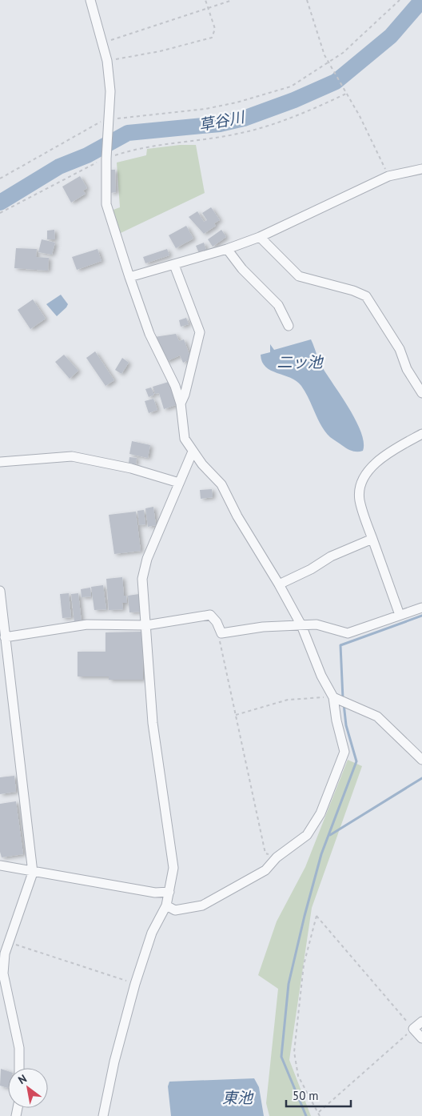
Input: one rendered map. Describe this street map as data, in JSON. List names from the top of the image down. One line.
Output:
{"water":["草谷川","二ッ池","東池"],"scale_bar":"50 m","north":"top left"}
